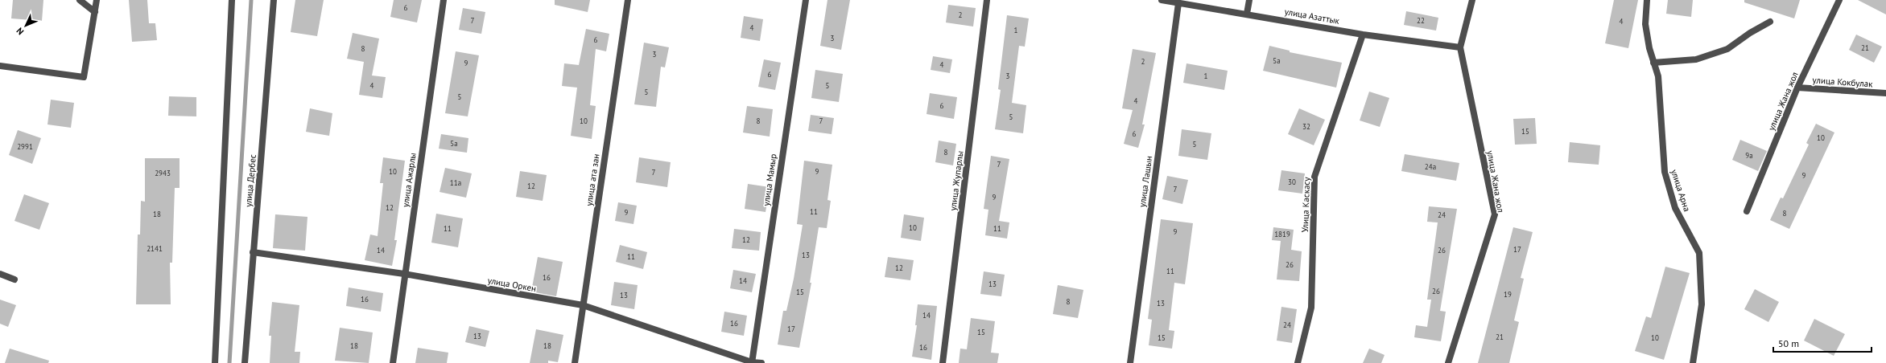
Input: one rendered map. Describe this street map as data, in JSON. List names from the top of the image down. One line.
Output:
{"streets":{"street":["улица Азаттык","улица Кокбулак","улица Жана жол","улица Ажарлы","улица ата зан","улица Мамыр","улица Дербес","улица Жупарлы","улица Лашын","улица Арна","Улица Каскасу","улица Оркен"]},"crossings":[["улица Азаттык","улица Жана жол"],["улица Азаттык","улица Лашын"],["улица Азаттык","Улица Каскасу"],["улица Кокбулак","улица Жана жол"],["улица Ажарлы","улица Оркен"],["улица ата зан","улица Оркен"],["улица Мамыр","улица Оркен"],["улица Дербес","улица Оркен"]],"house_numbers":["6","2","7","22","4","4","1","3","6","21","8","3","5а","2","9","4","6","3","1","4","5","5","5","4","6","5","10","8","7","32","15","6","10","5а","5","2991","8","9а","7","24а","10","9","7","2943","9","30","11а","12","7","9","12","11","9","8","18","24","10","11","11","9","1819","12","2141","17","14","26","13","11","26","12","11","16","14","13","26","15","19","13","16","8","13","14","16","24","17","15","13","21","15","10","18","18","16"],"scale_bar":"50 m","north":"bottom left"}
